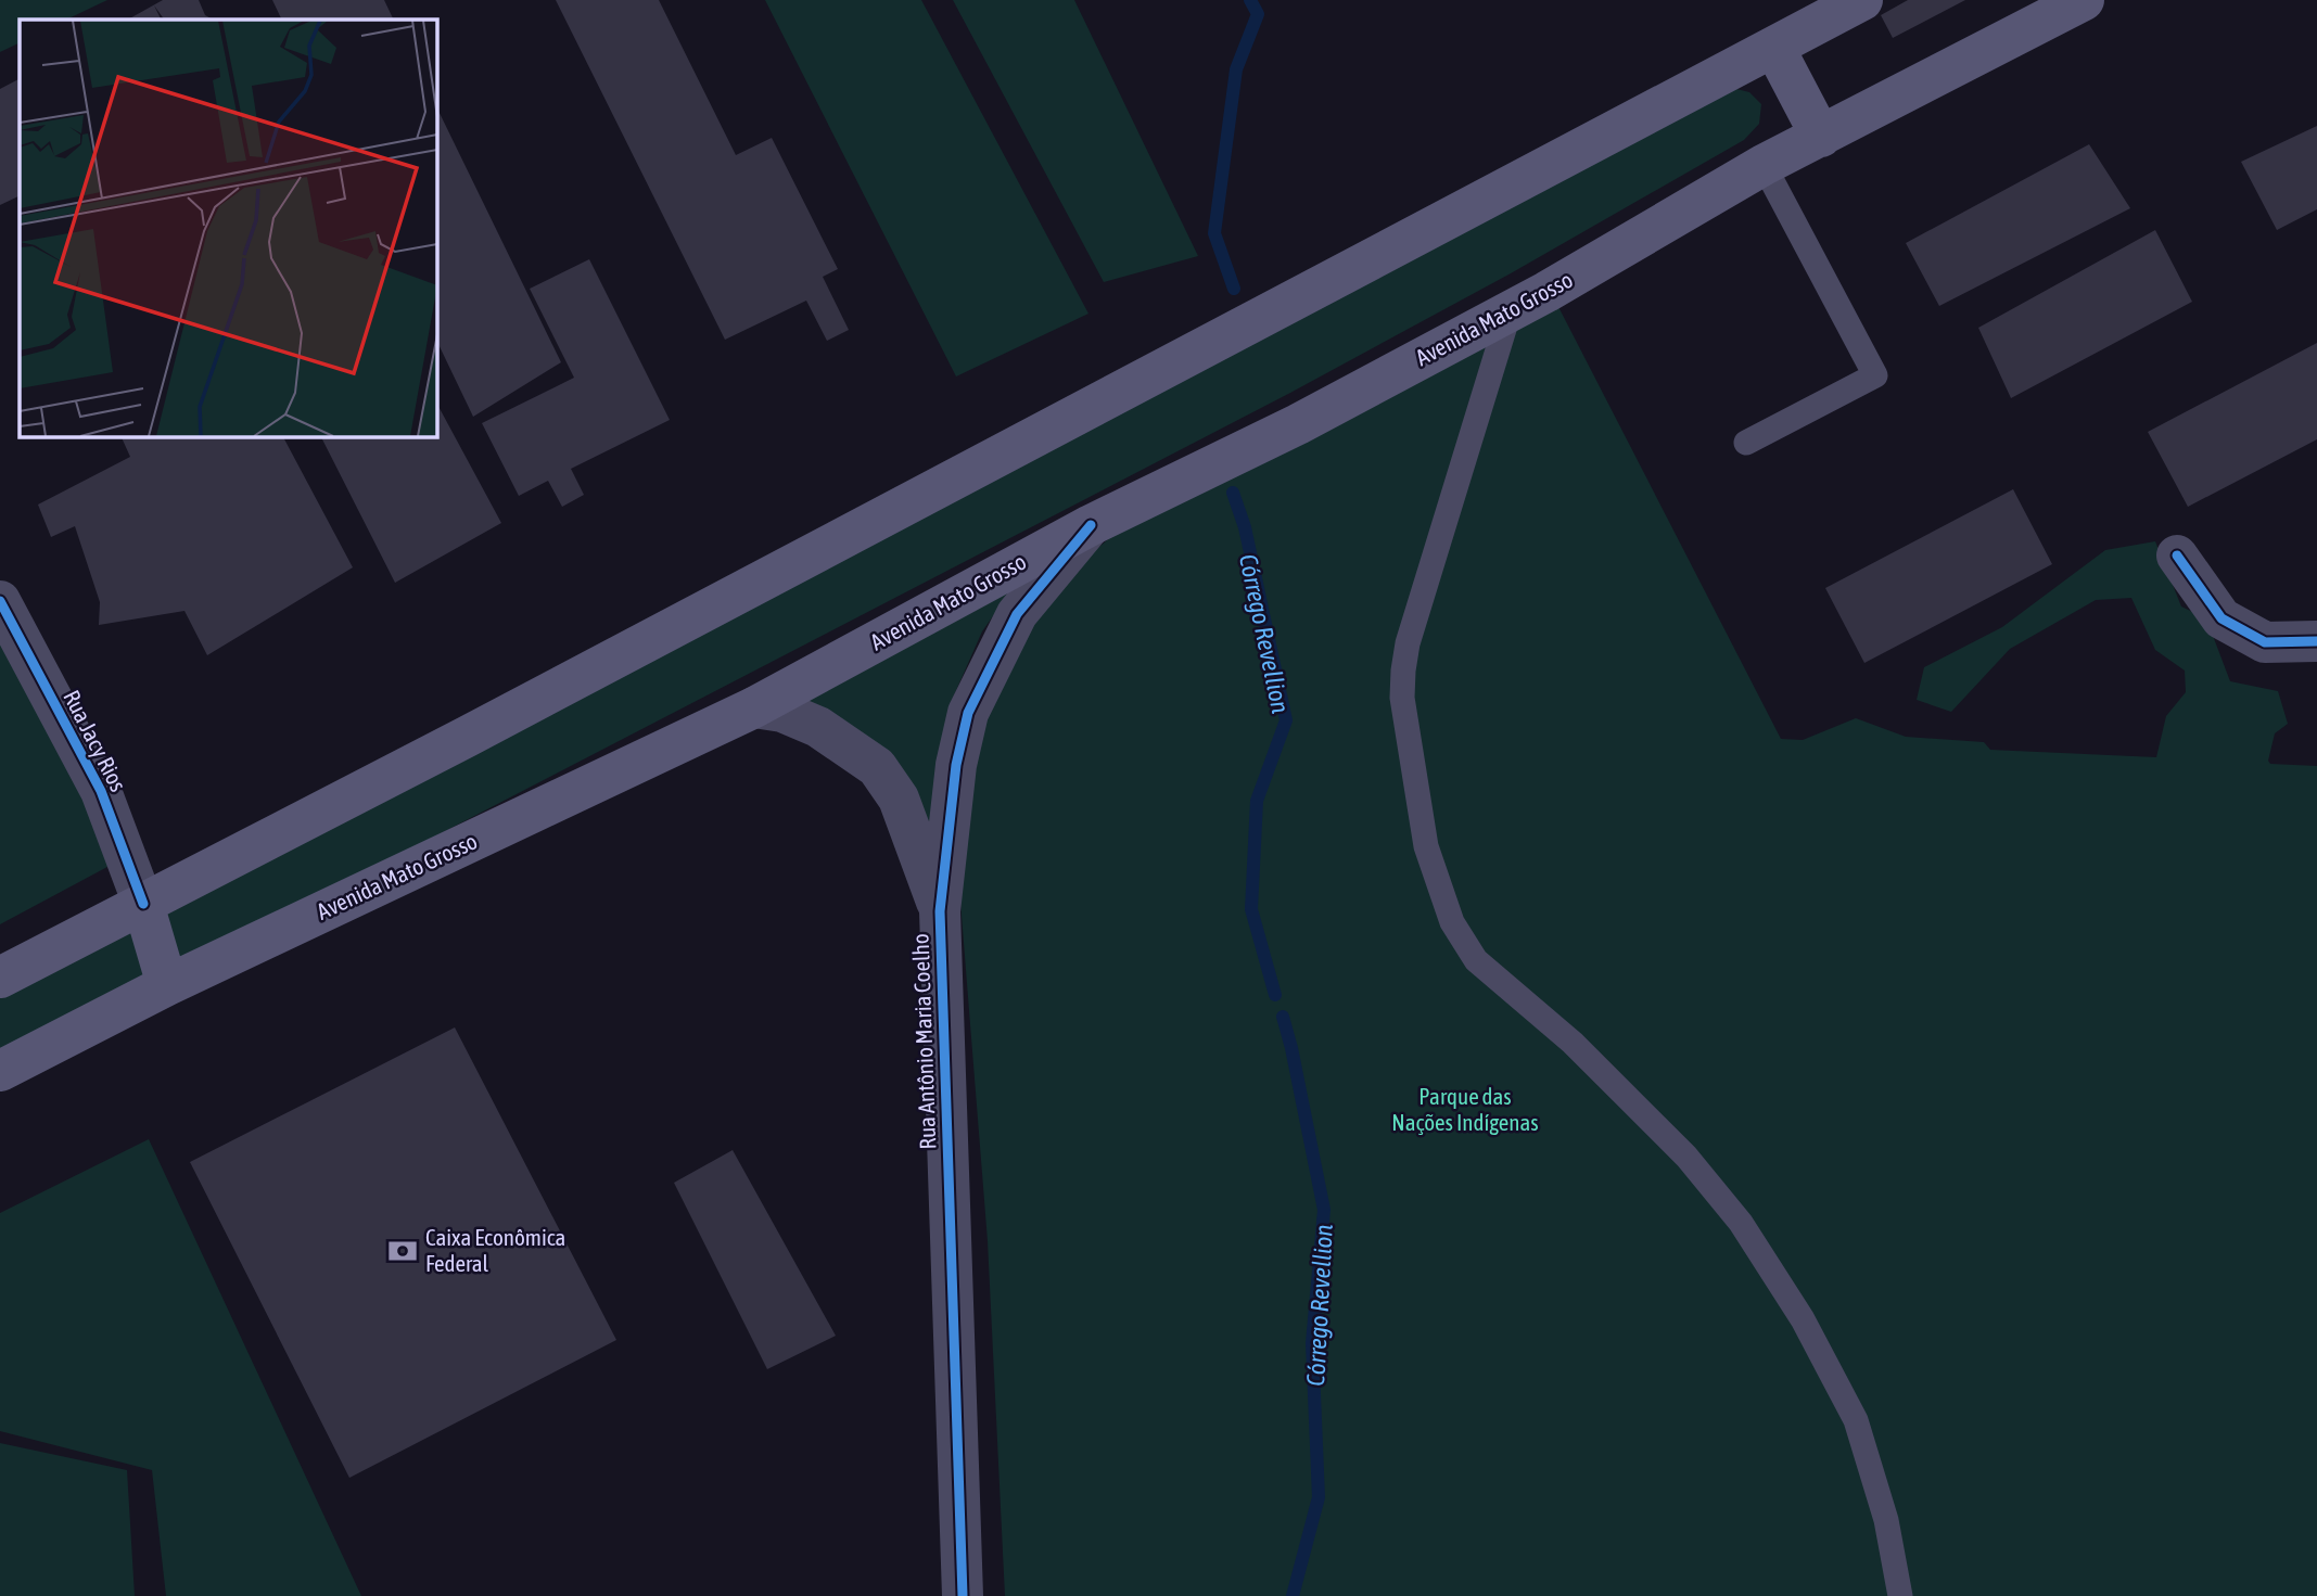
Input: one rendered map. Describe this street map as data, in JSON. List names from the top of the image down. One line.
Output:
{"streets":{"main road":["Avenida Mato Grosso"],"street":["Rua Jacy Rios","Rua Antônio Maria Coelho"]},"crossings":[["Avenida Mato Grosso","Rua Antônio Maria Coelho"]],"water":["Córrego Revellion"],"parks":["Parque das Nações Indígenas"],"places":{"bank":["Caixa Econômica Federal"]}}
